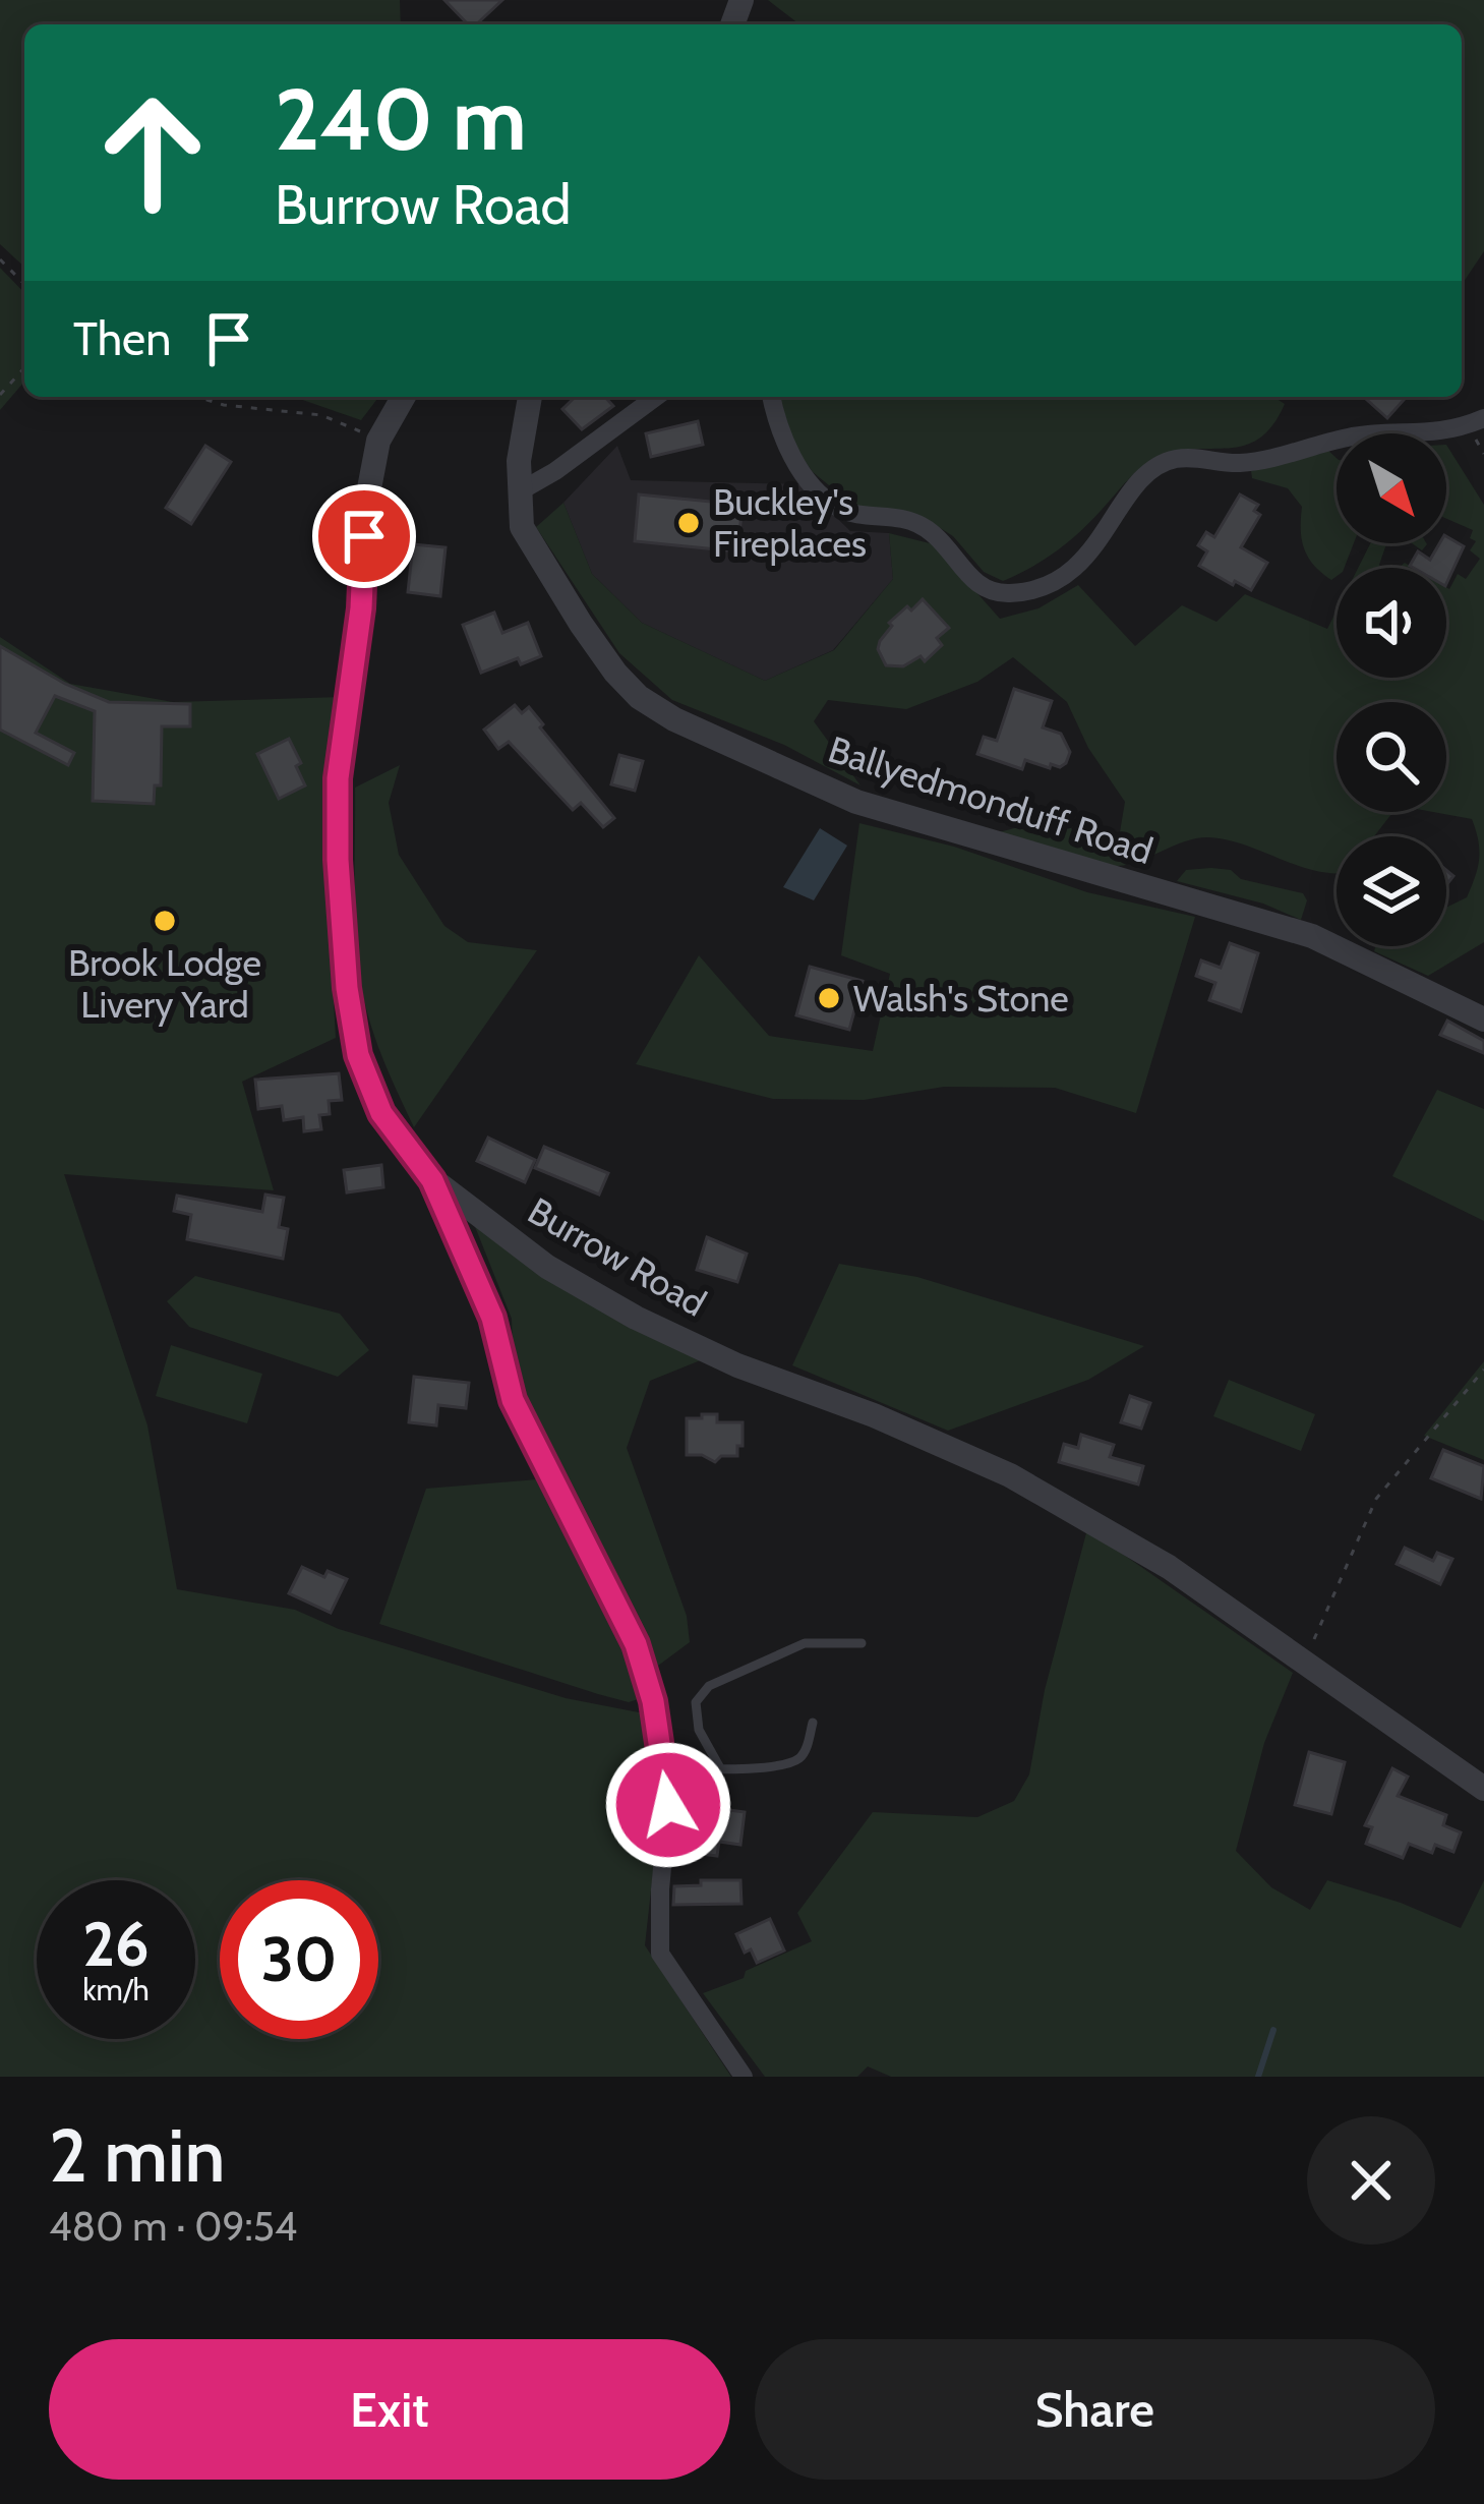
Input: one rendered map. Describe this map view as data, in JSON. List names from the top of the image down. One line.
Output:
{"streets":{"street":["Ballyedmonduff Road","Burrow Road"]},"places":["Buckley's Fireplaces","Brook Lodge Livery Yard","Walsh's Stone"],"north":"bottom right","page":{"turn":["240 m","Burrow Road"],"then":"Then","speed":"26 km/h","limit":"30","heading":["2 min","480 m · 09:54"],"buttons":["Exit","Share"]}}
